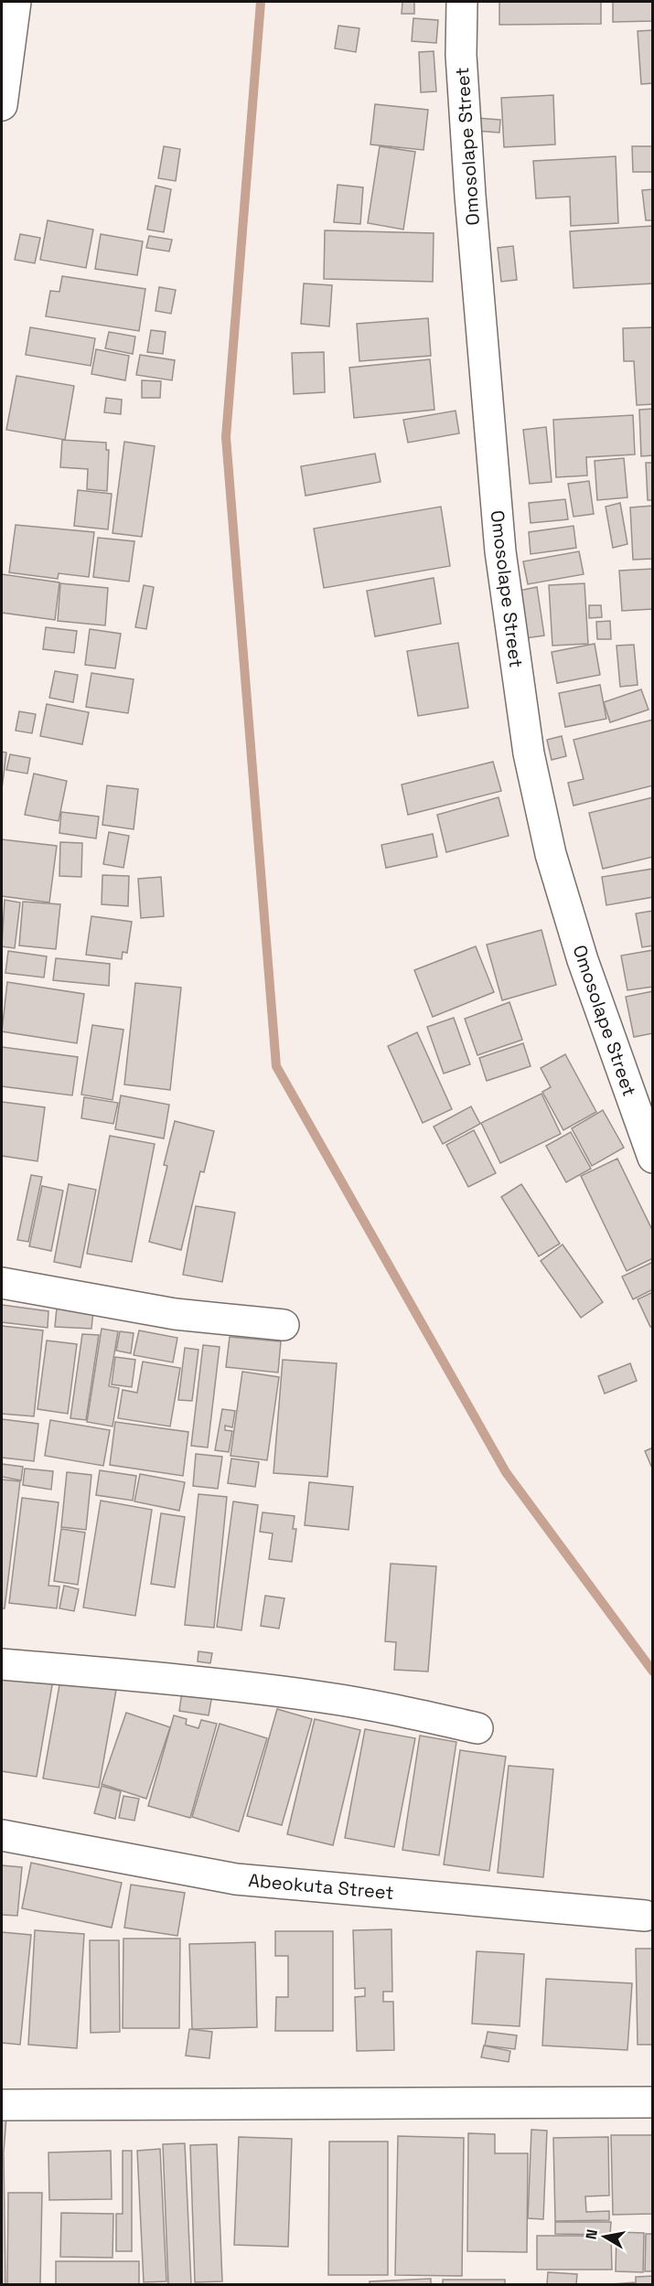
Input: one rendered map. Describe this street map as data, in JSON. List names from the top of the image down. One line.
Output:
{"streets":{"street":["Omosolape Street","Abeokuta Street"]},"north":"left"}
